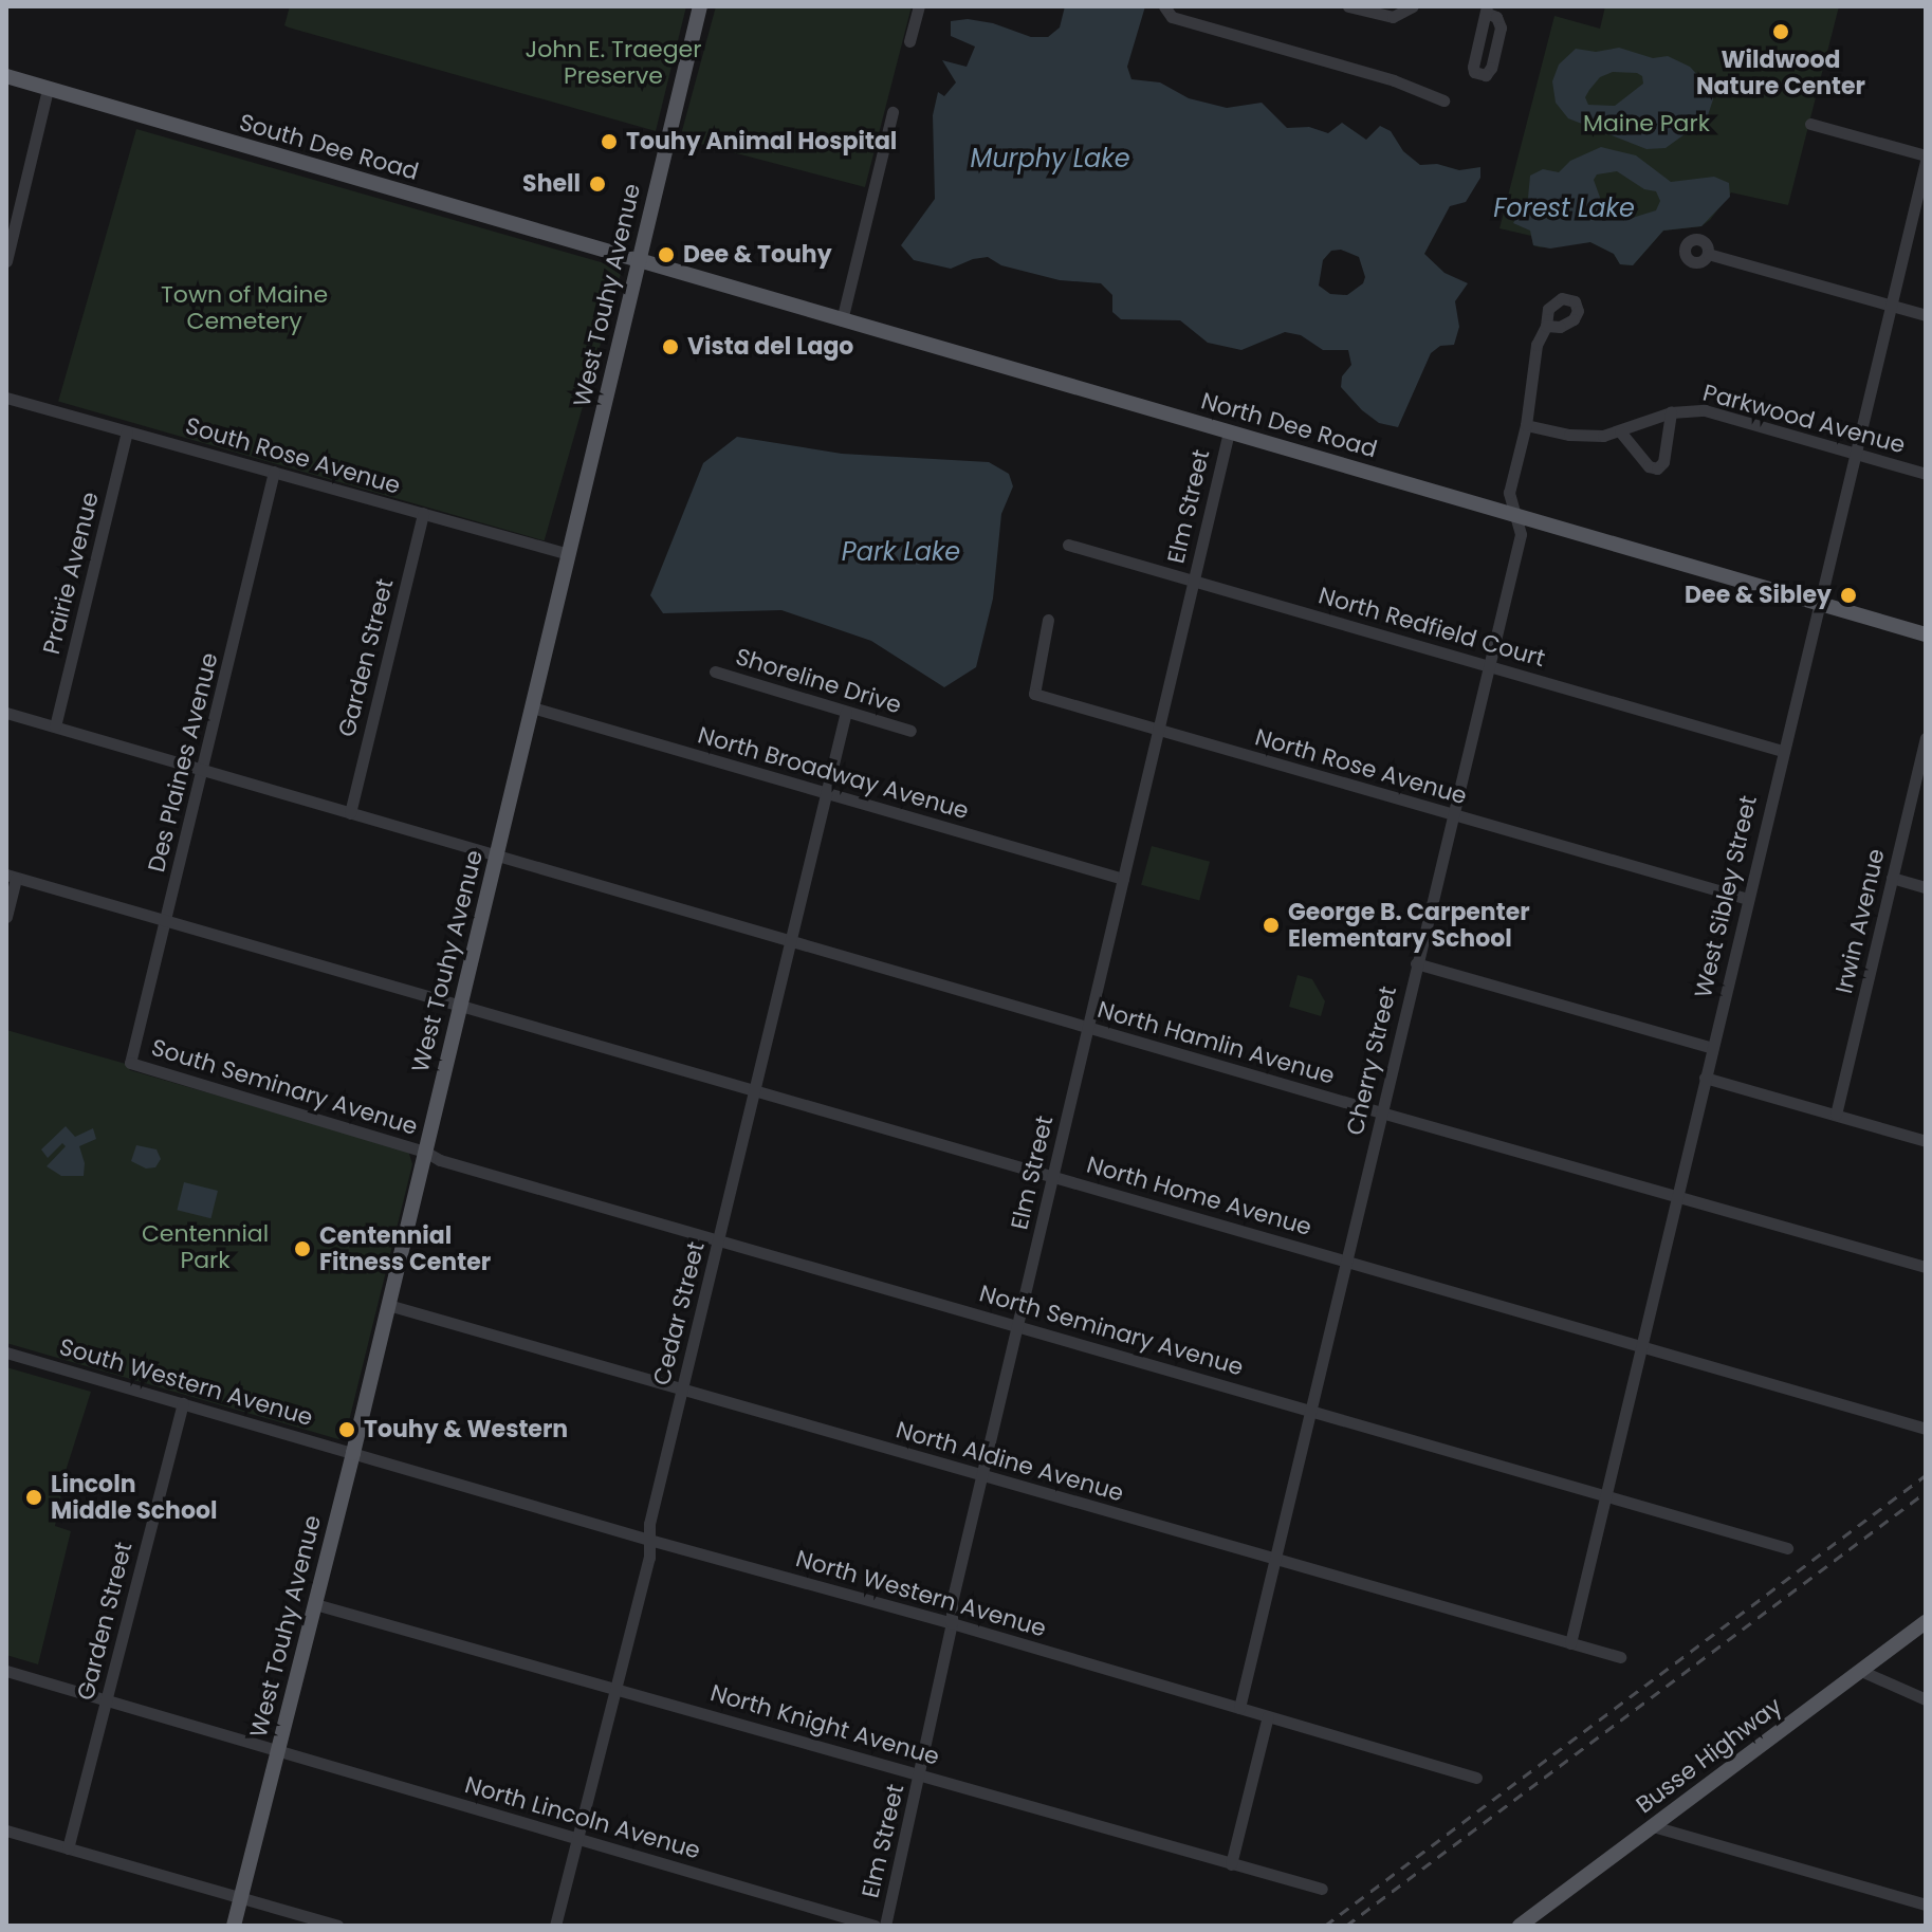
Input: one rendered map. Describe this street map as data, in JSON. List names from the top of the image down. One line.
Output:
{"streets":{"main road":["South Dee Road","West Touhy Avenue","North Dee Road","Busse Highway"],"street":["Parkwood Avenue","South Rose Avenue","Elm Street","Prairie Avenue","North Redfield Court","Garden Street","Shoreline Drive","Des Plaines Avenue","North Rose Avenue","North Broadway Avenue","West Sibley Street","Irwin Avenue","North Hamlin Avenue","Cherry Street","South Seminary Avenue","North Home Avenue","Cedar Street","North Seminary Avenue","South Western Avenue","North Aldine Avenue","North Western Avenue","North Knight Avenue","North Lincoln Avenue"]},"crossings":[["South Dee Road","West Touhy Avenue"],["South Dee Road","North Dee Road"],["West Touhy Avenue","North Dee Road"],["West Touhy Avenue","South Rose Avenue"],["West Touhy Avenue","North Broadway Avenue"],["West Touhy Avenue","North Hamlin Avenue"],["West Touhy Avenue","South Seminary Avenue"],["West Touhy Avenue","North Home Avenue"],["West Touhy Avenue","North Seminary Avenue"],["West Touhy Avenue","South Western Avenue"],["West Touhy Avenue","North Aldine Avenue"],["West Touhy Avenue","North Western Avenue"],["West Touhy Avenue","North Knight Avenue"],["West Touhy Avenue","North Lincoln Avenue"],["Parkwood Avenue","West Sibley Street"],["Parkwood Avenue","Cherry Street"],["North Dee Road","Elm Street"],["North Dee Road","West Sibley Street"],["North Dee Road","Cherry Street"],["South Rose Avenue","Prairie Avenue"],["South Rose Avenue","Garden Street"],["South Rose Avenue","Des Plaines Avenue"],["Elm Street","North Redfield Court"],["Elm Street","North Rose Avenue"],["Elm Street","North Broadway Avenue"],["Elm Street","North Hamlin Avenue"],["Elm Street","North Home Avenue"],["Elm Street","North Seminary Avenue"],["Elm Street","North Aldine Avenue"],["Elm Street","North Western Avenue"],["Elm Street","North Knight Avenue"],["Prairie Avenue","North Hamlin Avenue"],["North Redfield Court","West Sibley Street"],["North Redfield Court","Cherry Street"],["Garden Street","North Hamlin Avenue"],["Garden Street","South Western Avenue"],["Garden Street","North Lincoln Avenue"],["Shoreline Drive","Cedar Street"],["Des Plaines Avenue","North Hamlin Avenue"],["Des Plaines Avenue","South Seminary Avenue"],["Des Plaines Avenue","North Home Avenue"],["North Rose Avenue","West Sibley Street"],["North Rose Avenue","Cherry Street"],["North Broadway Avenue","Cedar Street"],["West Sibley Street","North Hamlin Avenue"],["West Sibley Street","North Home Avenue"],["West Sibley Street","North Seminary Avenue"],["West Sibley Street","North Aldine Avenue"],["North Hamlin Avenue","Cherry Street"],["North Hamlin Avenue","Cedar Street"],["Cherry Street","North Home Avenue"],["Cherry Street","North Seminary Avenue"],["Cherry Street","North Aldine Avenue"],["Cherry Street","North Western Avenue"],["South Seminary Avenue","North Seminary Avenue"],["North Home Avenue","Cedar Street"],["Cedar Street","North Seminary Avenue"],["Cedar Street","North Aldine Avenue"],["Cedar Street","North Western Avenue"],["Cedar Street","North Knight Avenue"],["Cedar Street","North Lincoln Avenue"],["South Western Avenue","North Western Avenue"]],"water":["Murphy Lake","Forest Lake","Park Lake"],"parks":["John E. Traeger Preserve","Maine Park","Town of Maine Cemetery","Centennial Park"],"places":["Wildwood Nature Center","Touhy Animal Hospital","Shell","Dee & Touhy","Vista del Lago","Dee & Sibley","George B. Carpenter Elementary School","Centennial Fitness Center","Touhy & Western","Lincoln Middle School"]}
